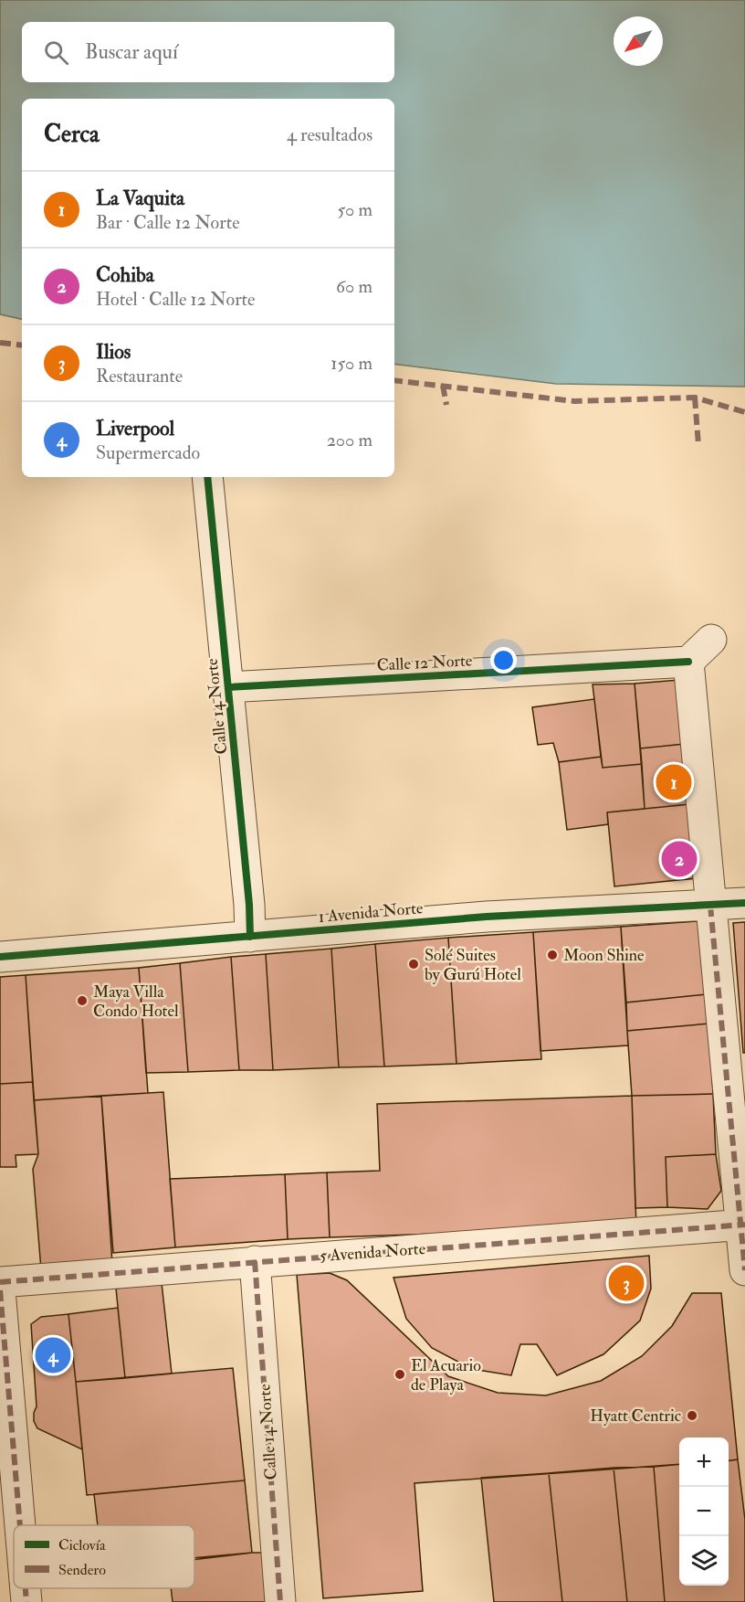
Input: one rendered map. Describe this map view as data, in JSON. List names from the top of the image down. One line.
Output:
{"streets":{"street":["Calle 12 Norte","Calle 14 Norte","1 Avenida Norte","5 Avenida Norte"]},"crossings":[["Calle 12 Norte","Calle 14 Norte"],["Calle 14 Norte","1 Avenida Norte"],["Calle 14 Norte","5 Avenida Norte"]],"places":["Moon Shine","Solé Suites by Gurú Hotel","Maya Villa Condo Hotel","El Acuario de Playa","Hyatt Centric"],"legend":["Ciclovía","Sendero"],"north":"bottom left","page":{"search":"Buscar aquí","heading":["Cerca","4 resultados"],"list":[{"mark":"1","name":"La Vaquita","note":"Bar · Calle 12 Norte","value":"50 m"},{"mark":"2","name":"Cohiba","note":"Hotel · Calle 12 Norte","value":"60 m"},{"mark":"3","name":"Ilios","note":"Restaurante","value":"150 m"},{"mark":"4","name":"Liverpool","note":"Supermercado","value":"200 m"}],"pins":["1","2","3","4"],"map_buttons":["+","−"]}}
